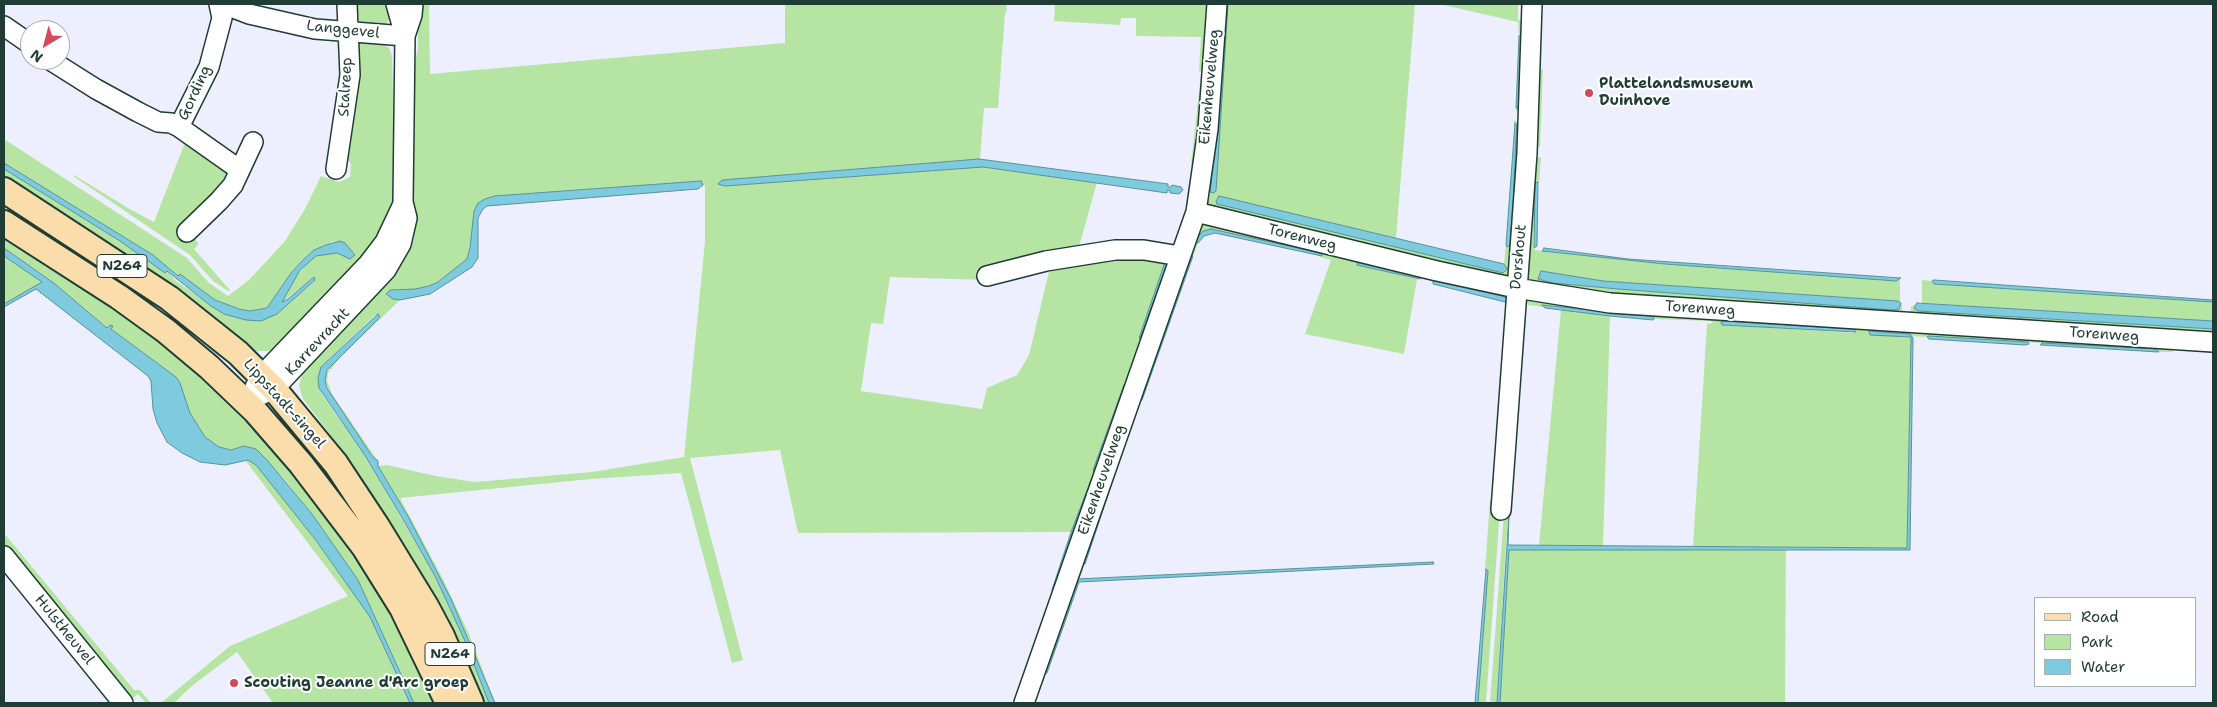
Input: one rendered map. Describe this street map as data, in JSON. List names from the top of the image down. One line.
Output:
{"streets":{"main road":["N264","Lippstadt-singel"],"street":["Langgevel","Stalreep","Eikenheuvelweg","Gording","Torenweg","Dorshout","Karrevracht","Hulstheuvel"]},"crossings":[["Langgevel","Stalreep"],["Langgevel","Karrevracht"],["Eikenheuvelweg","Torenweg"],["Torenweg","Dorshout"],["Karrevracht","Lippstadt-singel"]],"places":["Plattelandsmuseum Duinhove","Scouting Jeanne d'Arc groep"],"legend":["Road","Park","Water"],"north":"bottom left"}
